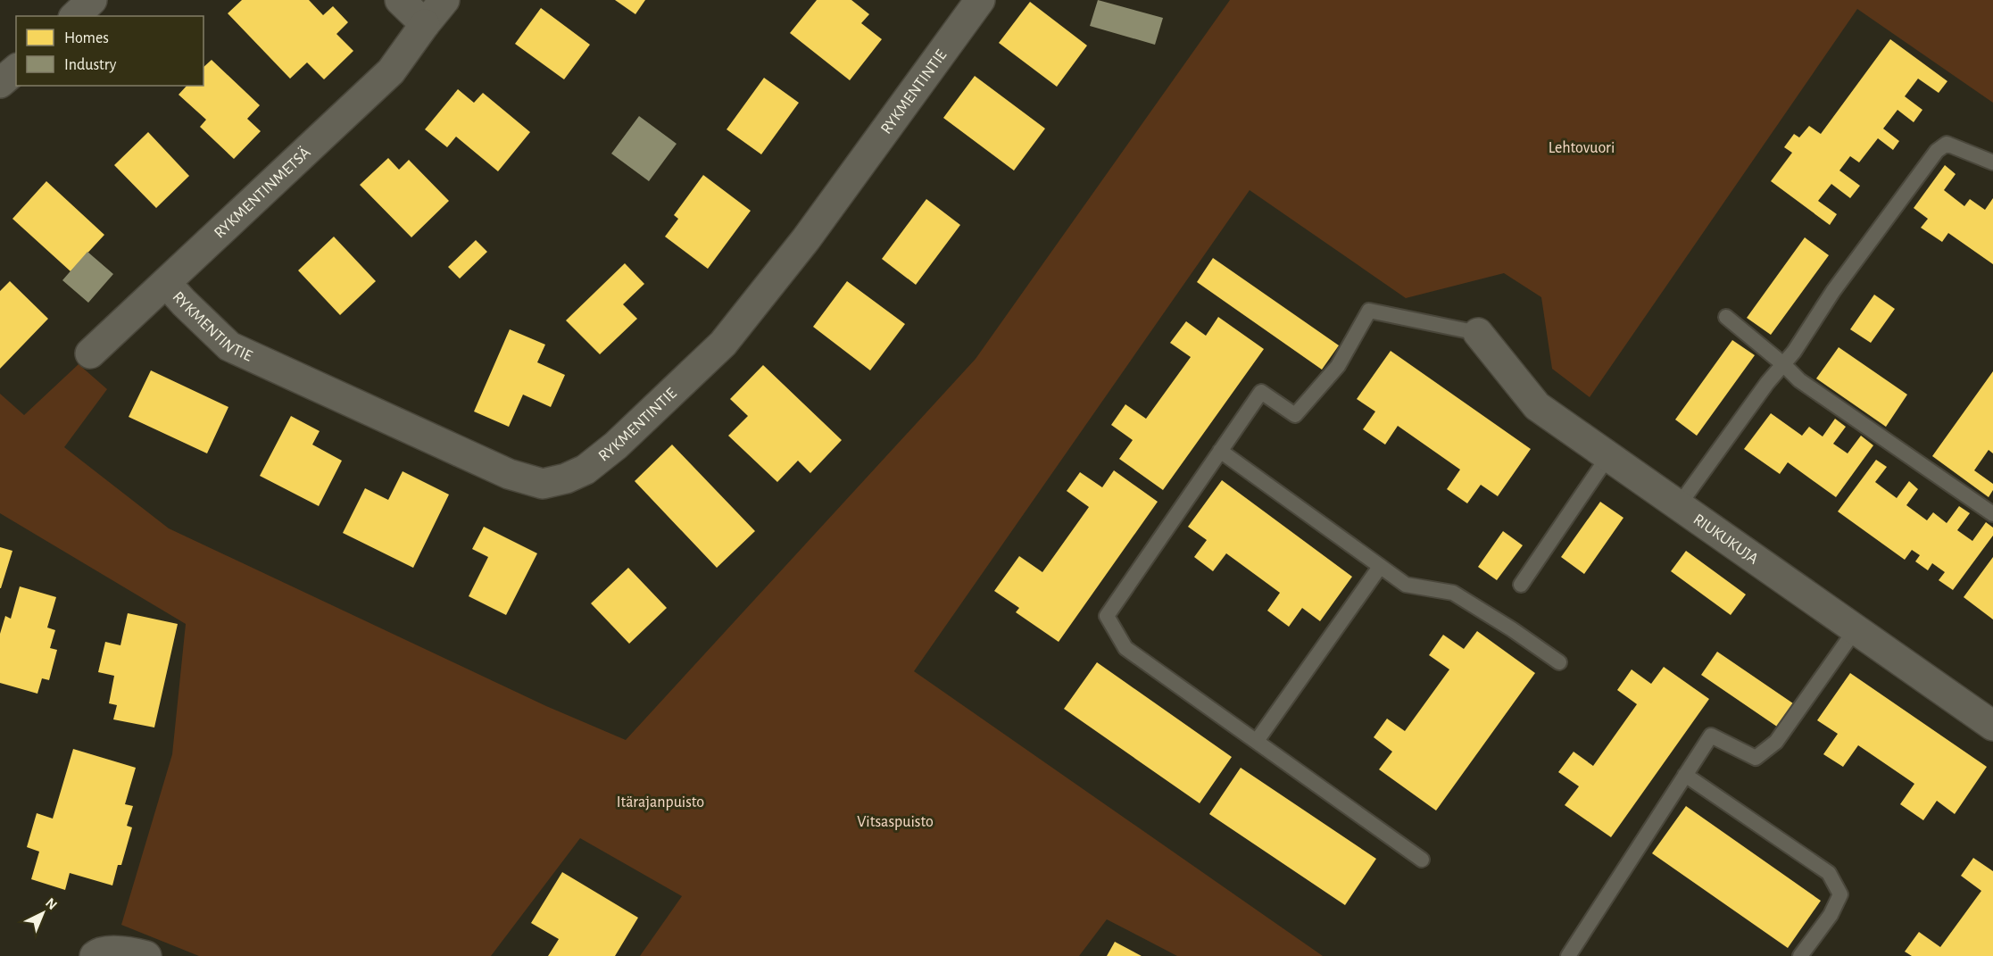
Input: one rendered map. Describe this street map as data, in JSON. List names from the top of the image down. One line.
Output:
{"streets":{"street":["RYKMENTINTIE","RYKMENTINMETSÄ","RIUKUKUJA"]},"crossings":[["RYKMENTINTIE","RYKMENTINMETSÄ"]],"parks":["Lehtovuori","Itärajanpuisto","Vitsaspuisto"],"legend":["Homes","Industry"],"north":"top right"}
